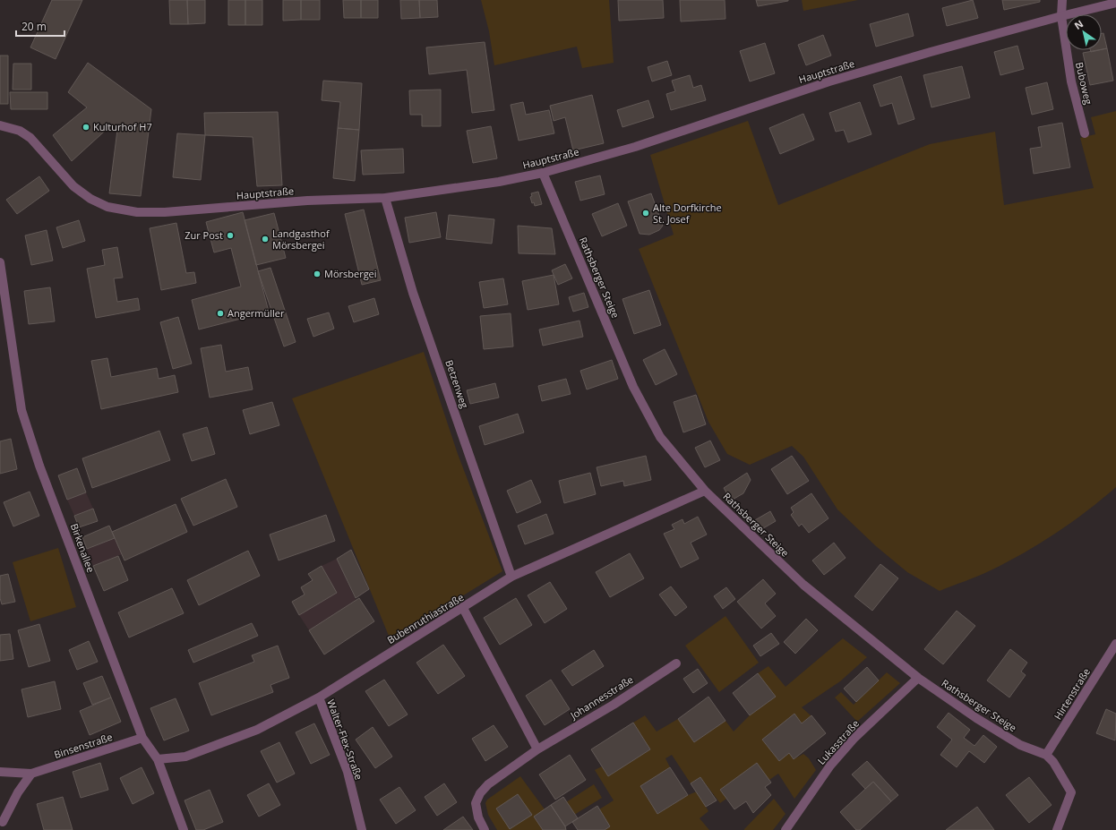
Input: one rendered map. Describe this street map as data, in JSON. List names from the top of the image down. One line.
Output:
{"streets":{"street":["Hauptstraße","Buboweg","Rathsberger Steige","Betzenweg","Birkenallee","Bubenruthiastraße","Hirtenstraße","Johannesstraße","Walter-Flex-Straße","Lukasstraße","Binsenstraße"]},"crossings":[["Hauptstraße","Buboweg"],["Hauptstraße","Rathsberger Steige"],["Hauptstraße","Betzenweg"],["Rathsberger Steige","Bubenruthiastraße"],["Rathsberger Steige","Hirtenstraße"],["Rathsberger Steige","Lukasstraße"],["Betzenweg","Bubenruthiastraße"],["Birkenallee","Bubenruthiastraße"],["Birkenallee","Binsenstraße"],["Bubenruthiastraße","Walter-Flex-Straße"]],"places":["Kulturhof H7","Alte Dorfkirche St. Josef","Zur Post","Landgasthof Mörsbergei","Mörsbergei","Angermüller"],"scale_bar":"20 m","north":"top left"}
